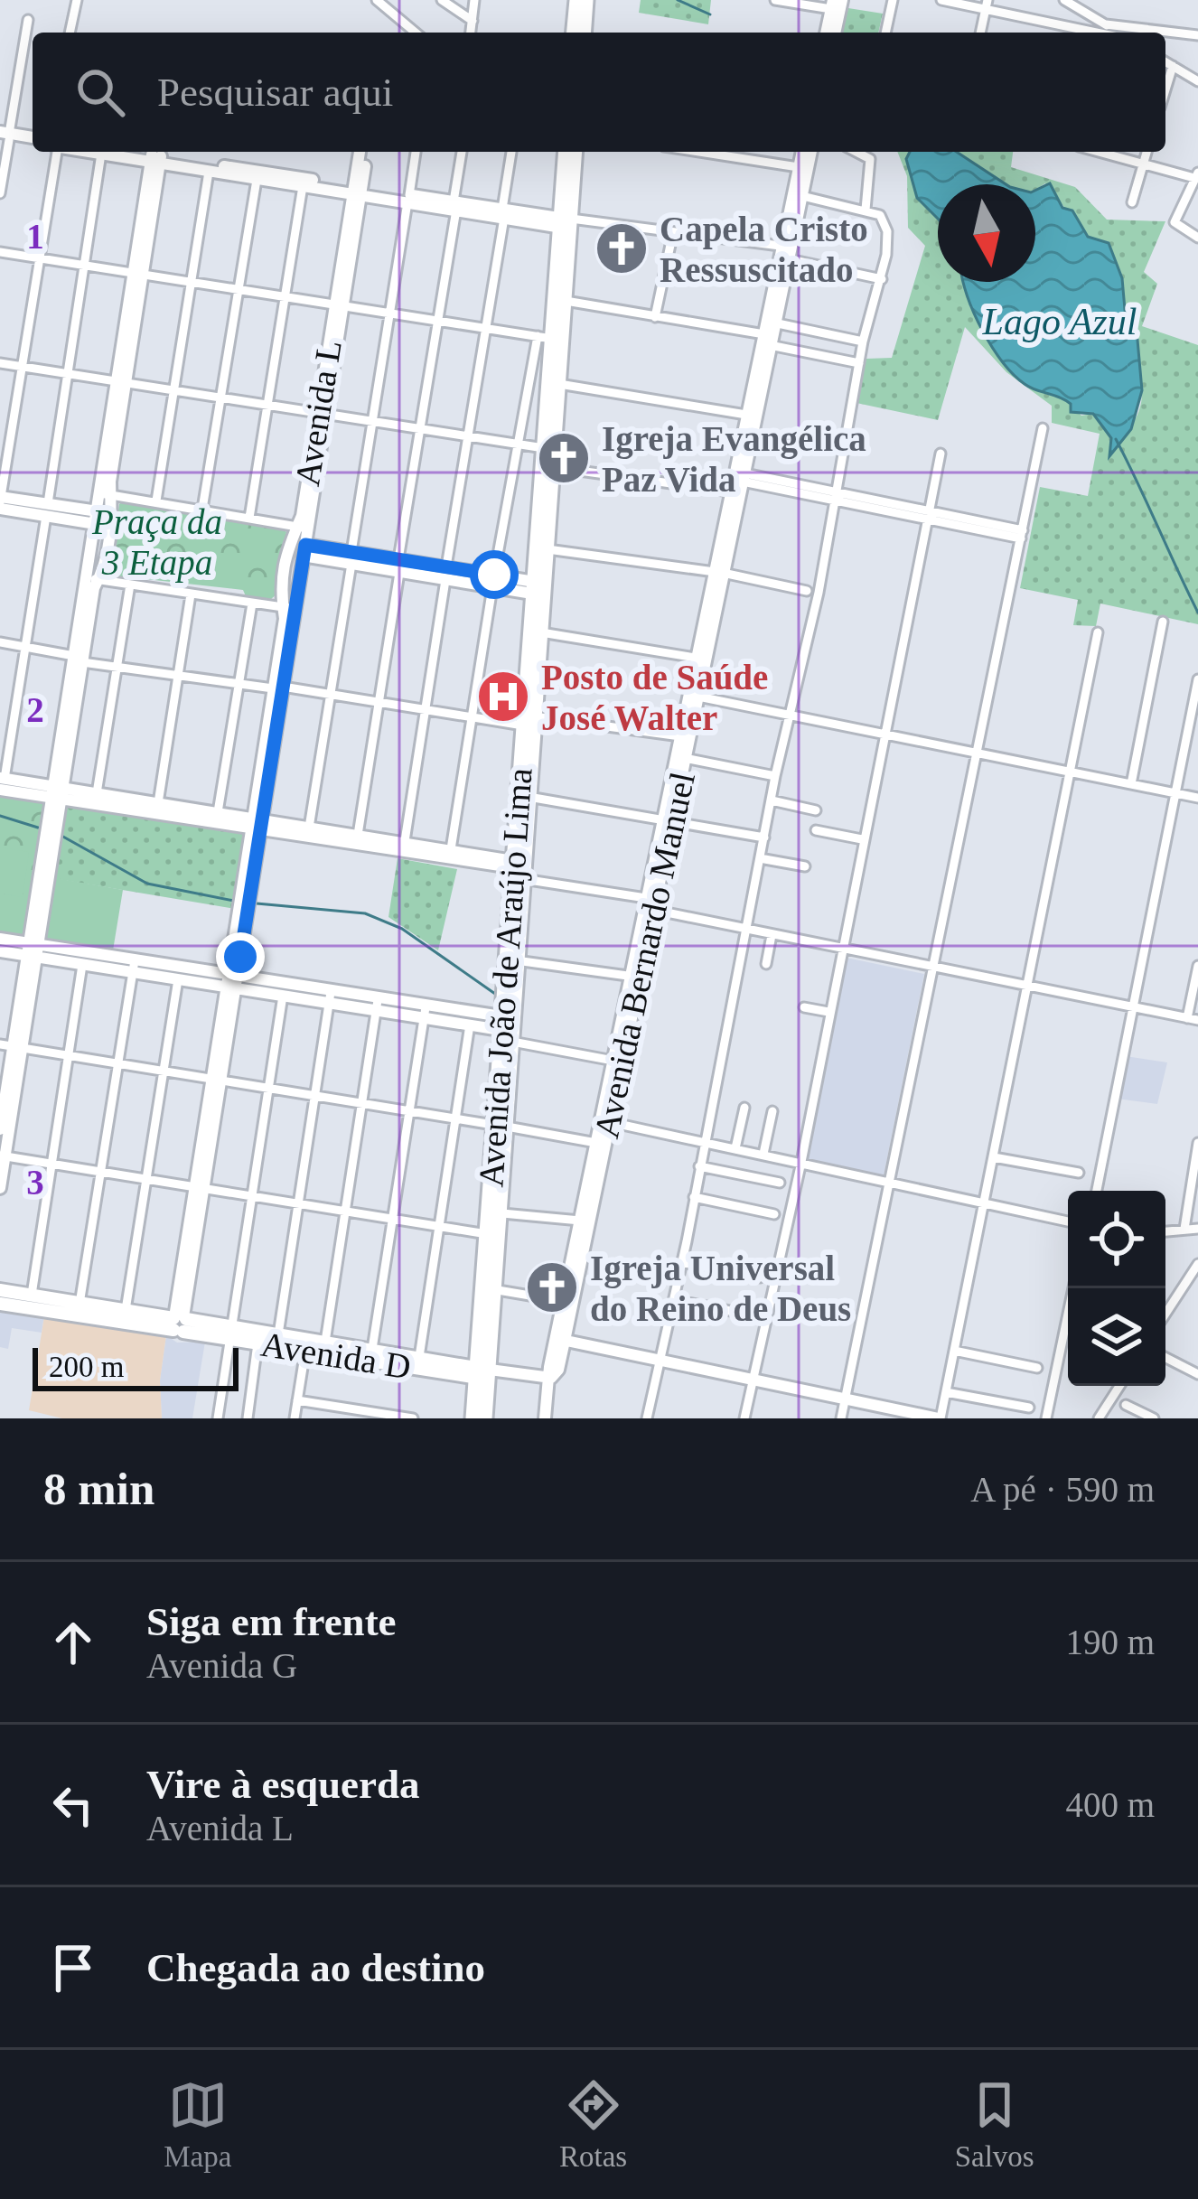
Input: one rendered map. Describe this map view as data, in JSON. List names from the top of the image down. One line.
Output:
{"streets":{"main road":["Avenida João de Araújo Lima","Avenida D"],"street":["Avenida L","Avenida Bernardo Manuel"]},"crossings":[["Avenida L","Avenida D"],["Avenida João de Araújo Lima","Avenida D"]],"water":["Lago Azul"],"parks":["Praça da 3 Etapa"],"places":{"church":["Capela Cristo Ressuscitado","Igreja Evangélica Paz Vida","Igreja Universal do Reino de Deus"],"hospital":["Posto de Saúde José Walter"]},"scale_bar":"200 m","north":"bottom","page":{"search":"Pesquisar aqui","scale":"200 m","heading":["8 min","A pé · 590 m"],"list":[["Siga em frente","Avenida G","190 m"],["Vire à esquerda","Avenida L","400 m"],"Chegada ao destino"],"nav":["Mapa","Rotas","Salvos"]},"grid":{"rows":["1","2","3"]}}
